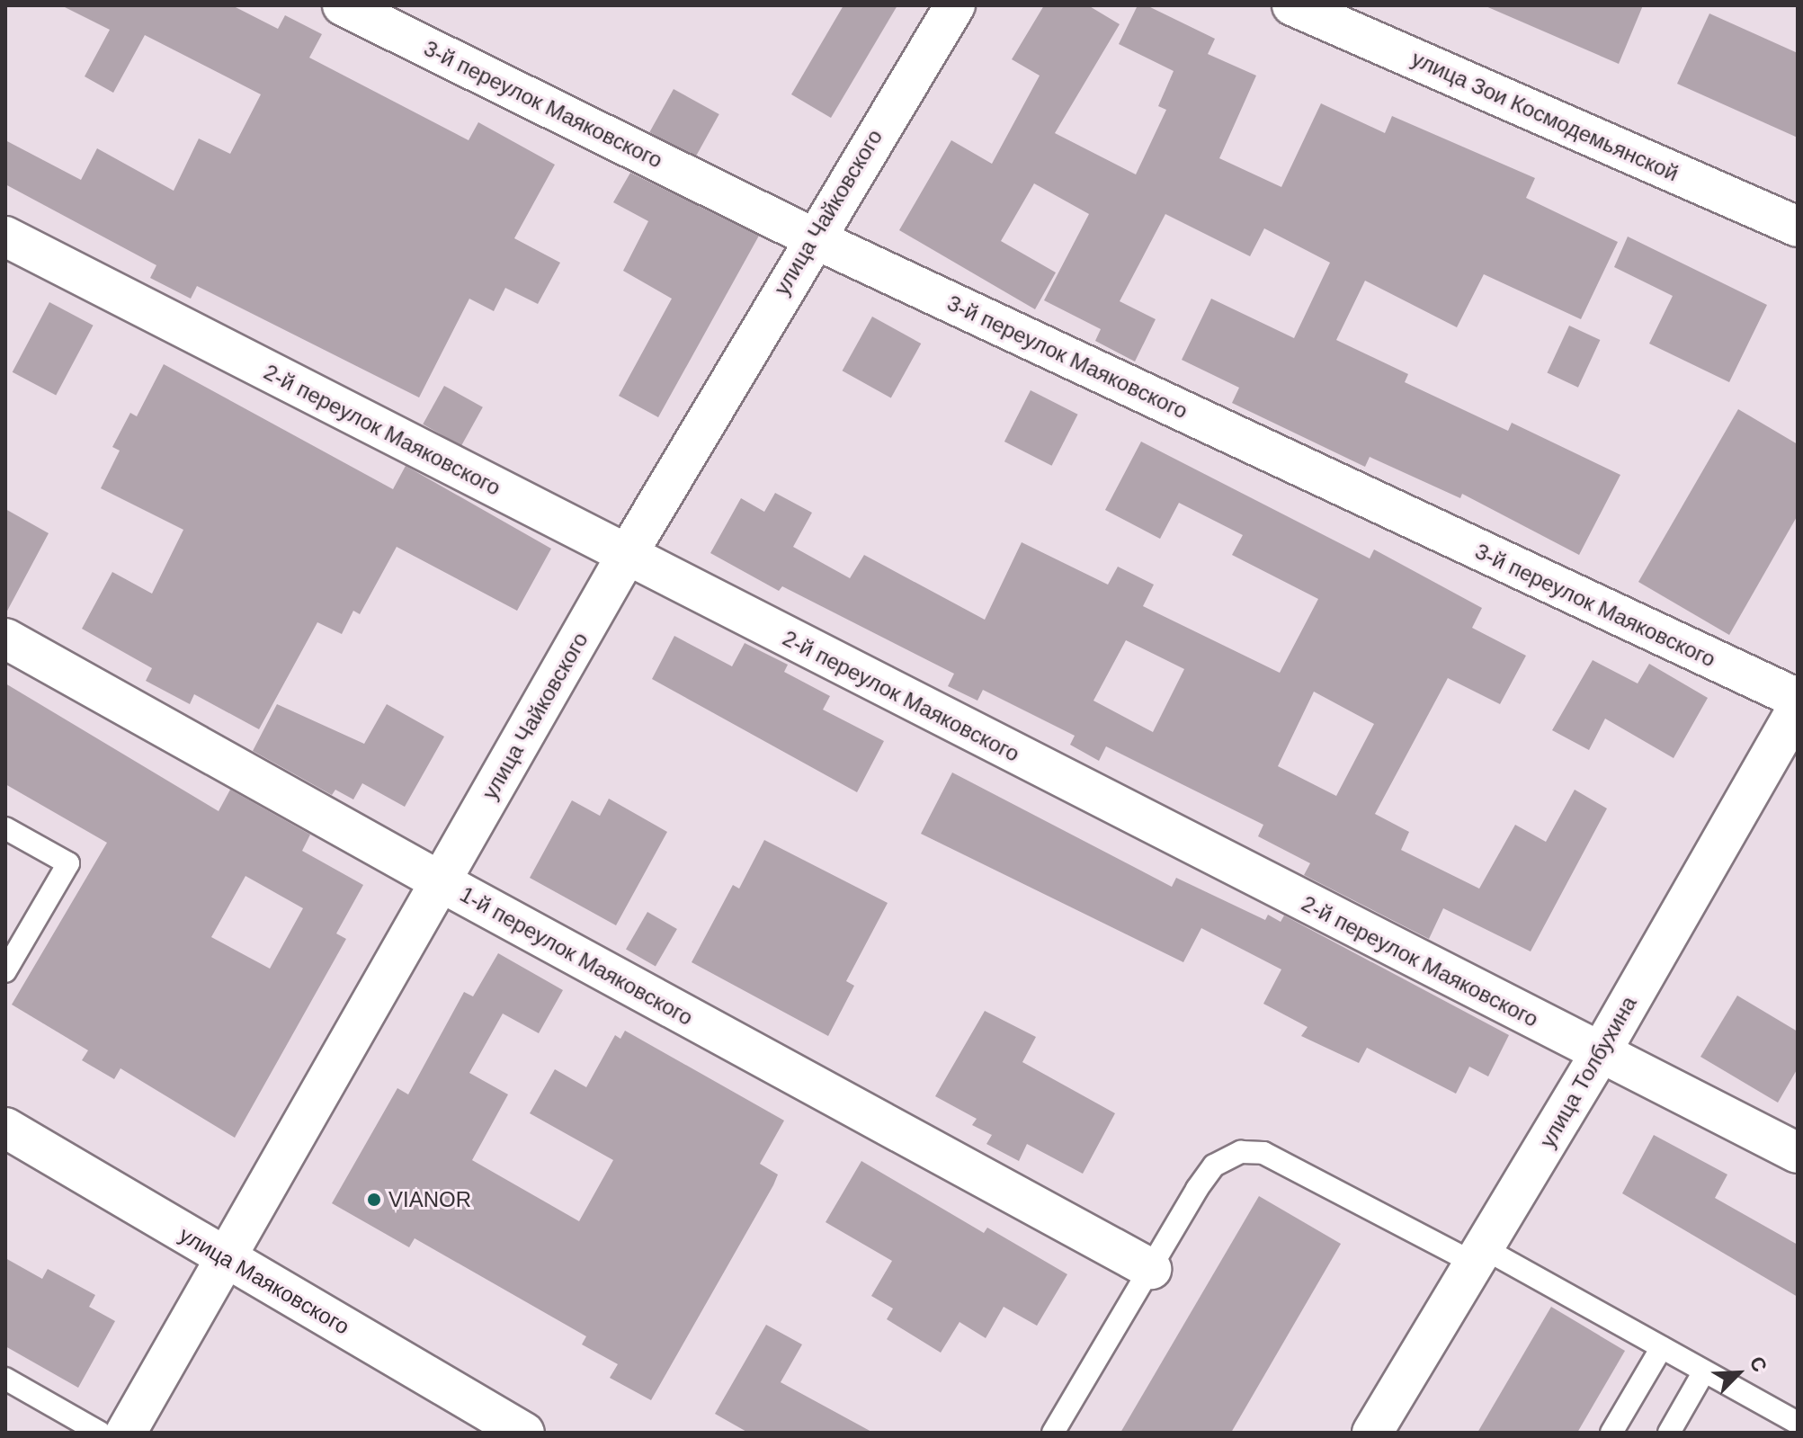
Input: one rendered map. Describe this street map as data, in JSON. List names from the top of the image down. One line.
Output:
{"streets":{"street":["3-й переулок Маяковского","улица Зои Космодемьянской","улица Чайковского","2-й переулок Маяковского","1-й переулок Маяковского","улица Толбухина","улица Маяковского"]},"crossings":[["3-й переулок Маяковского","улица Чайковского"],["улица Чайковского","2-й переулок Маяковского"],["улица Чайковского","1-й переулок Маяковского"],["улица Чайковского","улица Маяковского"],["2-й переулок Маяковского","улица Толбухина"]],"places":["VIANOR"],"north":"top right"}
